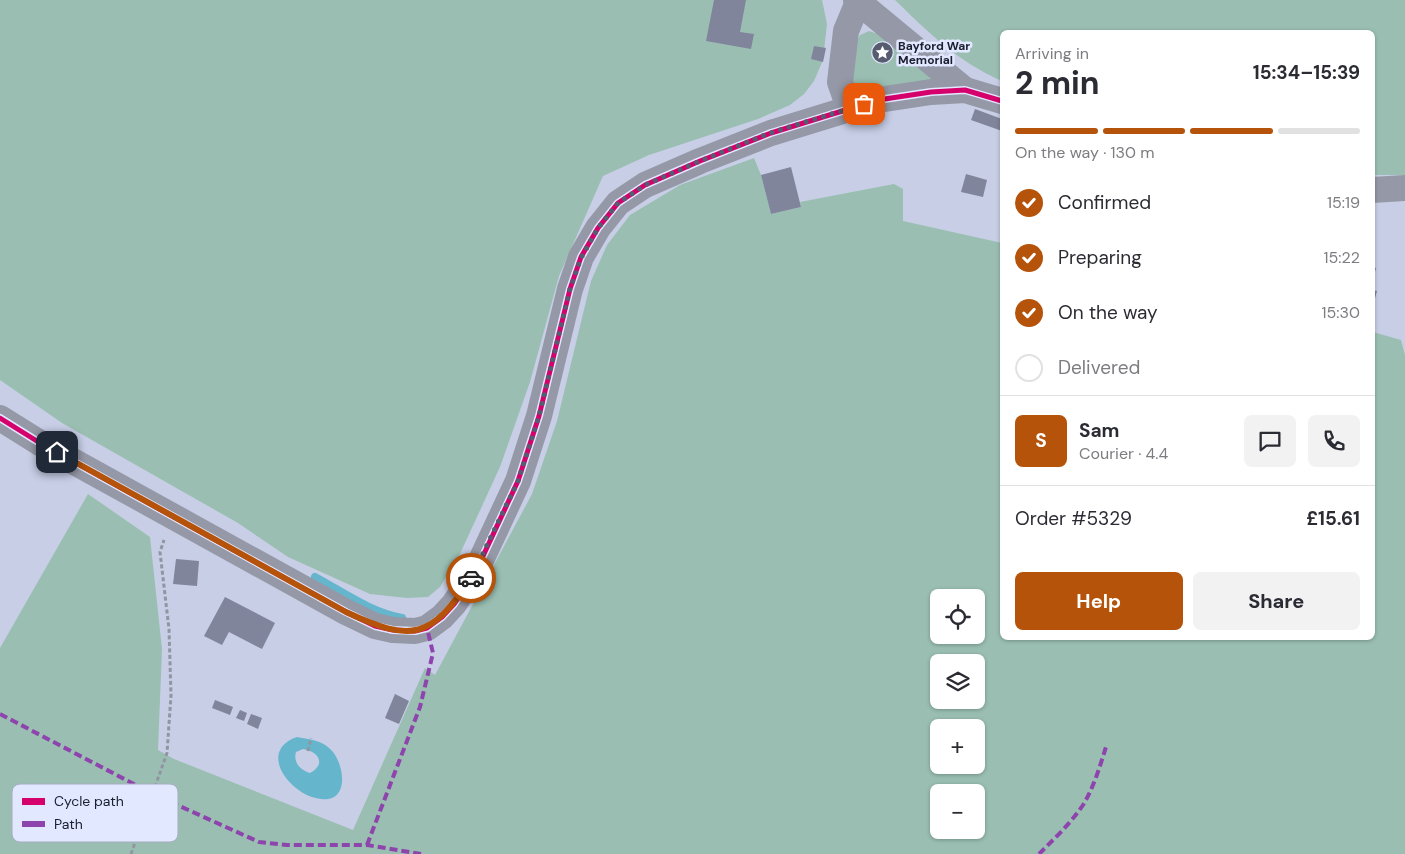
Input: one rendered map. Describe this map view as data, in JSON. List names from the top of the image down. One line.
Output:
{"places":{"place":["Bayford War Memorial"]},"legend":["Cycle path","Path"],"page":{"heading":["2 min","Arriving in","15:34–15:39"],"panel":["Sam","Courier · 4.4","Order #5329","£15.61"],"bar":"On the way · 130 m","list":[["Confirmed","15:19"],["Preparing","15:22"],["On the way","15:30"],"Delivered"],"round":"S","buttons":["Help","Share"],"map_buttons":["+","−"]}}
